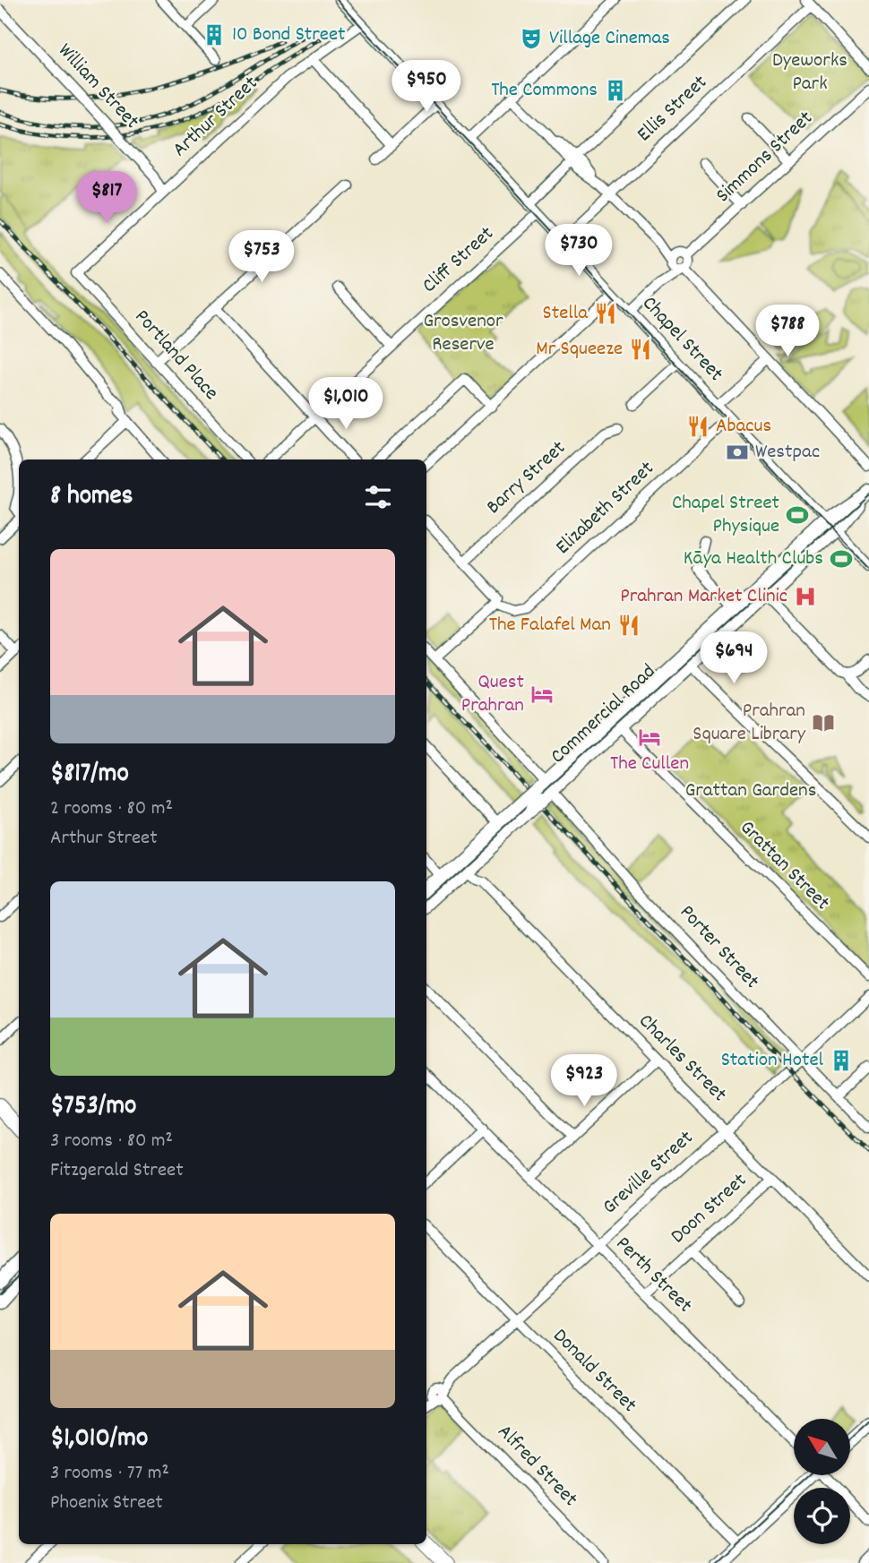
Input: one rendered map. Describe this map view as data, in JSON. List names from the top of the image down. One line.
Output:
{"streets":{"main road":["Commercial Road"],"street":["William Street","Ellis Street","Arthur Street","Simmons Street","Cliff Street","Chapel Street","Portland Place","Barry Street","Elizabeth Street","Grattan Street","Porter Street","Charles Street","Greville Street","Doon Street","Perth Street","Donald Street","Alfred Street"]},"crossings":[["William Street","Arthur Street"],["Ellis Street","Chapel Street"],["Arthur Street","Chapel Street"],["Arthur Street","Portland Place"],["Cliff Street","Chapel Street"],["Chapel Street","Elizabeth Street"],["Chapel Street","Commercial Road"],["Commercial Road","Grattan Street"],["Commercial Road","Porter Street"],["Commercial Road","Charles Street"],["Porter Street","Greville Street"],["Charles Street","Greville Street"],["Charles Street","Doon Street"],["Greville Street","Perth Street"],["Greville Street","Donald Street"],["Greville Street","Alfred Street"],["Doon Street","Perth Street"]],"parks":["Dyeworks Park","Grosvenor Reserve","Grattan Gardens"],"places":{"building":["10 Bond Street","The Commons","Station Hotel"],"theatre":["Village Cinemas"],"restaurant":["Stella","Mr Squeeze","Abacus","The Falafel Man"],"bank":["Westpac"],"sports":["Chapel Street Physique","Kāya Health Clubs"],"hospital":["Prahran Market Clinic"],"hotel":["Quest Prahran","The Cullen"],"library":["Prahran Square Library"]},"north":"top left","page":{"price":["$950","$817","$730","$753","$788","$1,010","$694","$923"],"heading":"8 homes","list":[{"name":"$817/mo","note":"2 rooms · 80 m² · Arthur Street"},{"name":"$753/mo","note":"3 rooms · 80 m² · Fitzgerald Street"},{"name":"$1,010/mo","note":"3 rooms · 77 m² · Phoenix Street"}]}}
